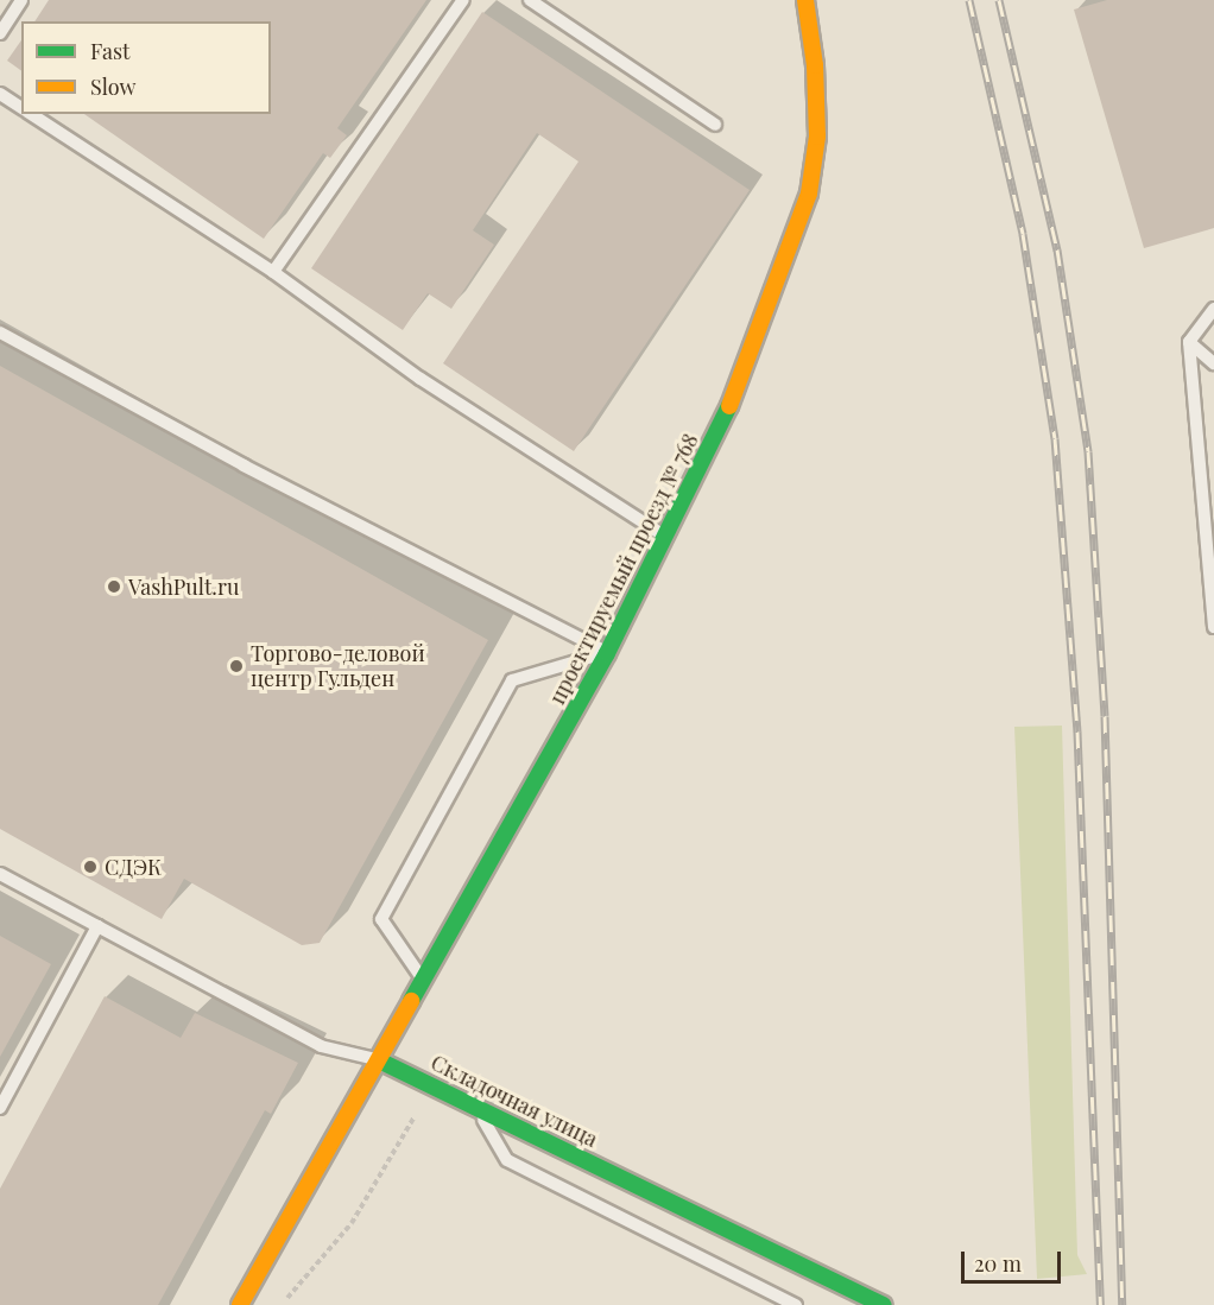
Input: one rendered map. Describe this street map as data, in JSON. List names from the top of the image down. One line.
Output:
{"streets":{"street":["проектируемый проезд № 768","Складочная улица"]},"crossings":[["проектируемый проезд № 768","Складочная улица"]],"places":["VashPult.ru","Торгово-деловой центр Гульден","СДЭК"],"legend":["Fast","Slow"],"scale_bar":"20 m"}
